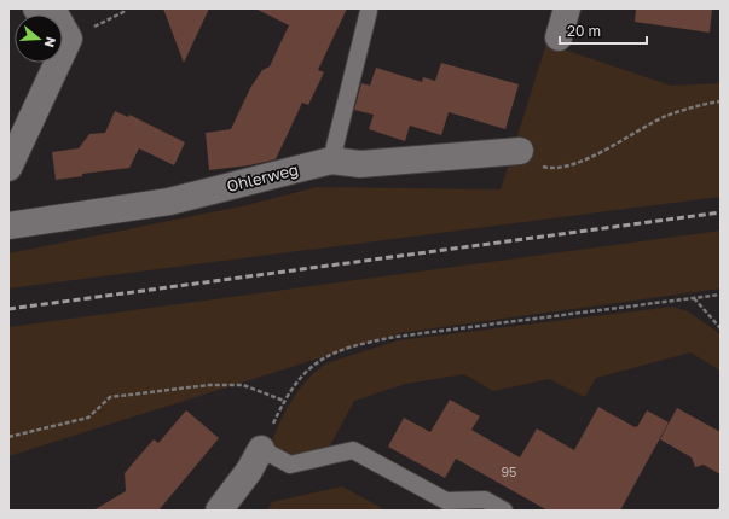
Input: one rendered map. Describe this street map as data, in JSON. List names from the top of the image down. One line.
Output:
{"streets":{"street":["Ohlerweg"]},"house_numbers":["95"],"scale_bar":"20 m","north":"right"}
